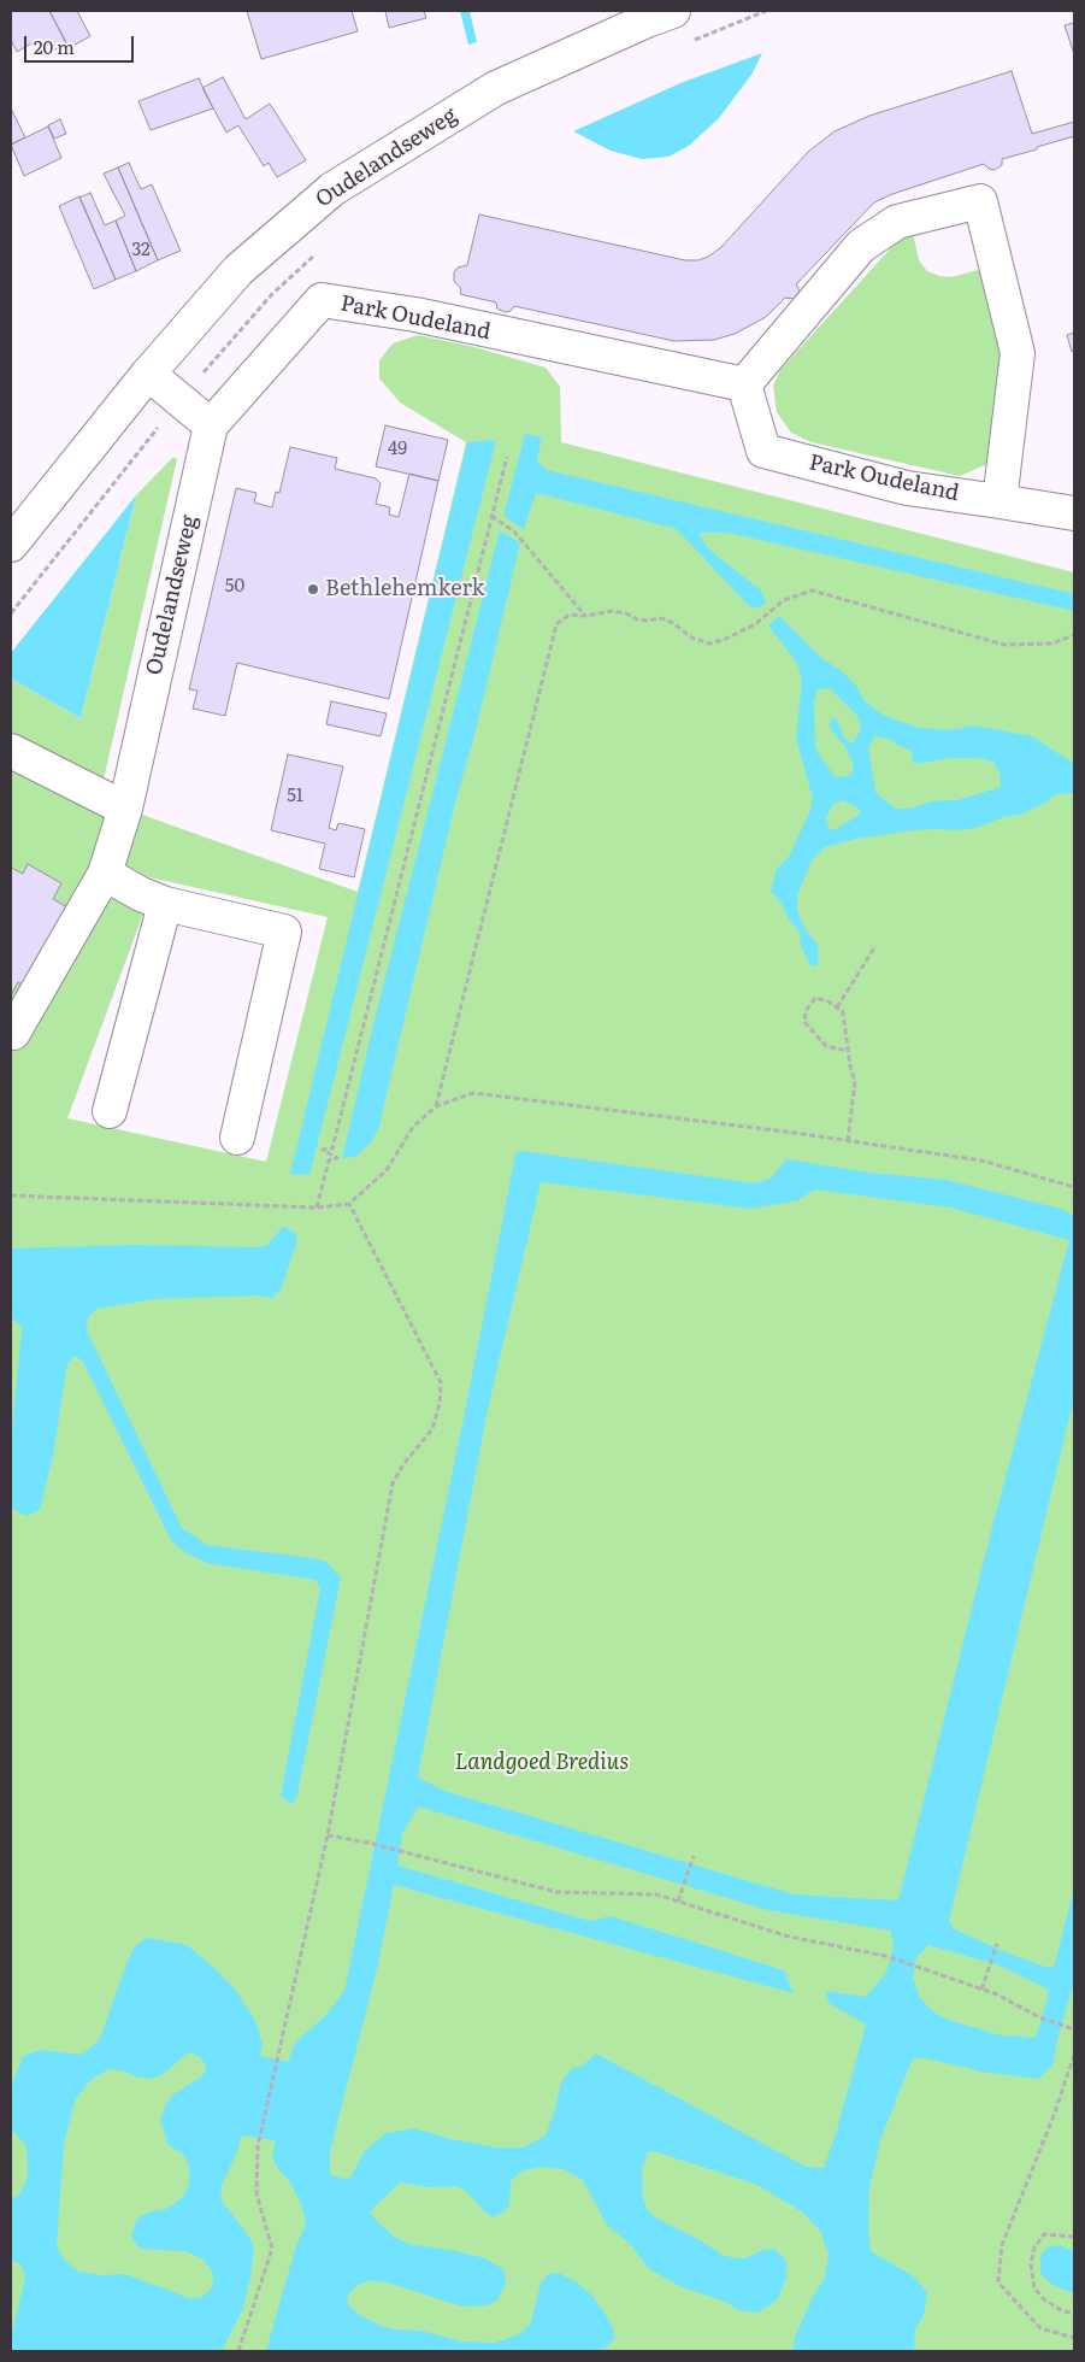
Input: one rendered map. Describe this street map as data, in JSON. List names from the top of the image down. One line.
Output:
{"streets":{"main road":["Oudelandseweg","Park Oudeland"]},"crossings":[["Oudelandseweg","Park Oudeland"]],"parks":["Landgoed Bredius"],"places":["Bethlehemkerk"],"house_numbers":["32","49","50","51"],"scale_bar":"20 m"}
